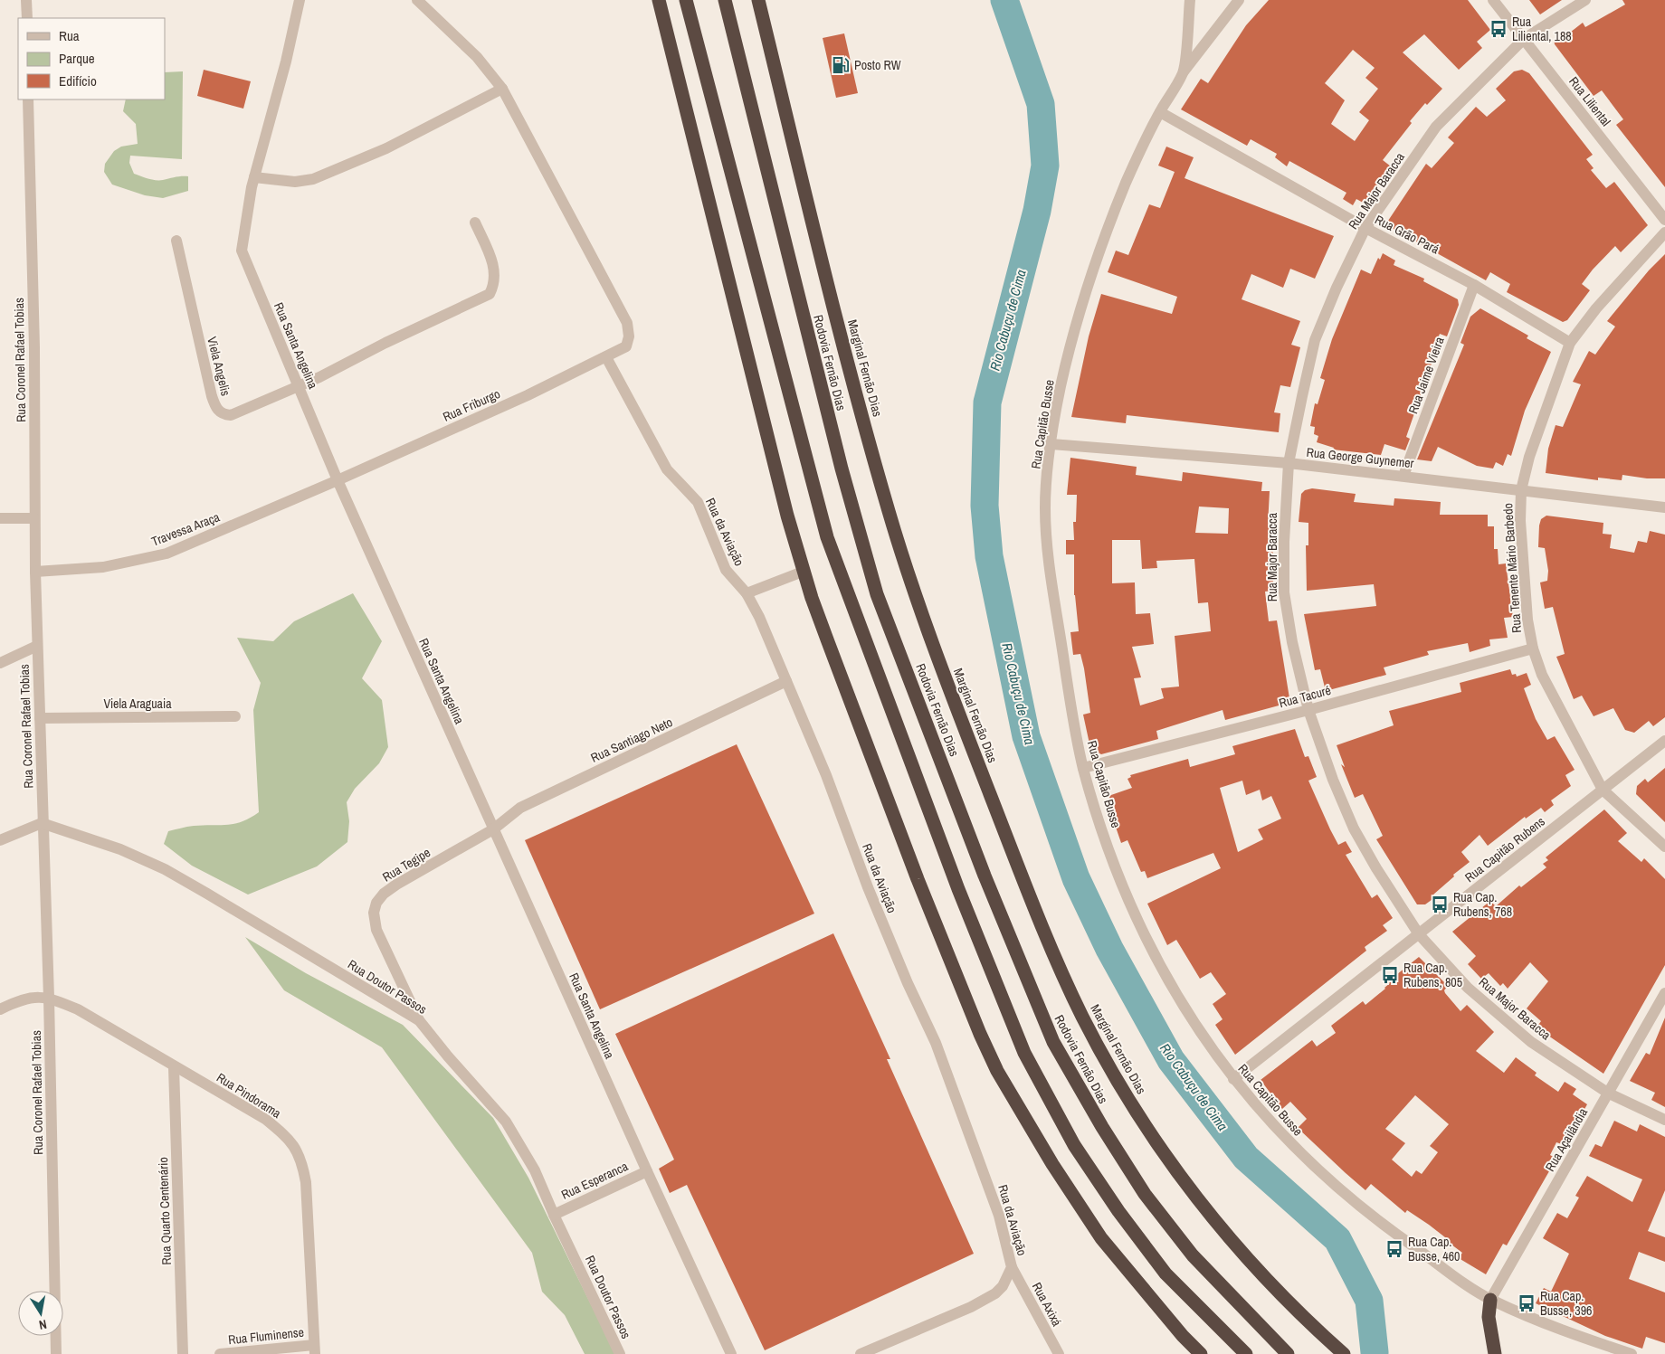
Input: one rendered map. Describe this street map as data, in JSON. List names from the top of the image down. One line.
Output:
{"streets":{"highway":["Rodovia Fernão Dias","Marginal Fernão Dias"],"street":["Rua Liliental","Rua Major Baracca","Rua Grão Pará","Rua Santa Angelina","Rua Coronel Rafael Tobias","Viela Angelis","Rua Jaime Vieira","Rua Friburgo","Rua Capitão Busse","Rua George Guynemer","Travessa Araça","Rua da Aviação","Rua Tenente Mário Barbedo","Rua Tacuré","Viela Araguaia","Rua Santiago Neto","Rua Capitão Rubens","Rua Tegipe","Rua Doutor Passos","Rua Pindorama","Rua Açailândia","Rua Esperanca","Rua Quarto Centenário","Rua Axixá","Rua Fluminense"]},"crossings":[["Rua Liliental","Rua Major Baracca"],["Rua Major Baracca","Rua Grão Pará"],["Rua Major Baracca","Rua George Guynemer"],["Rua Major Baracca","Rua Tacuré"],["Rua Major Baracca","Rua Capitão Rubens"],["Rua Major Baracca","Rua Açailândia"],["Rua Grão Pará","Rua Jaime Vieira"],["Rua Grão Pará","Rua Capitão Busse"],["Rua Grão Pará","Rua Tenente Mário Barbedo"],["Rua Santa Angelina","Viela Angelis"],["Rua Santa Angelina","Rua Friburgo"],["Rua Santa Angelina","Travessa Araça"],["Rua Santa Angelina","Rua Santiago Neto"],["Rua Santa Angelina","Rua Tegipe"],["Rua Santa Angelina","Rua Esperanca"],["Rua Coronel Rafael Tobias","Travessa Araça"],["Rua Coronel Rafael Tobias","Viela Araguaia"],["Rua Coronel Rafael Tobias","Rua Doutor Passos"],["Rua Coronel Rafael Tobias","Rua Pindorama"],["Rua Jaime Vieira","Rua George Guynemer"],["Rua Friburgo","Travessa Araça"],["Rua Friburgo","Rua da Aviação"],["Rua Capitão Busse","Rua George Guynemer"],["Rua Capitão Busse","Rua Tacuré"],["Rua Capitão Busse","Rua Capitão Rubens"],["Rua Capitão Busse","Rua Açailândia"],["Rua George Guynemer","Rua Tenente Mário Barbedo"],["Rua da Aviação","Rua Santiago Neto"],["Rua da Aviação","Rua Axixá"],["Rua Tenente Mário Barbedo","Rua Tacuré"],["Rua Tenente Mário Barbedo","Rua Capitão Rubens"],["Rua Santiago Neto","Rua Tegipe"],["Rua Tegipe","Rua Doutor Passos"],["Rua Doutor Passos","Rua Esperanca"],["Rua Pindorama","Rua Quarto Centenário"],["Rua Pindorama","Rua Fluminense"]],"water":["Rio Cabuçu de Cima"],"places":{"bus stop":["Rua Liliental, 188","Rua Cap. Rubens, 768","Rua Cap. Rubens, 805","Rua Cap. Busse, 460","Rua Cap. Busse, 396"],"fuel station":["Posto RW"]},"legend":["Rua","Parque","Edifício"],"north":"bottom"}
